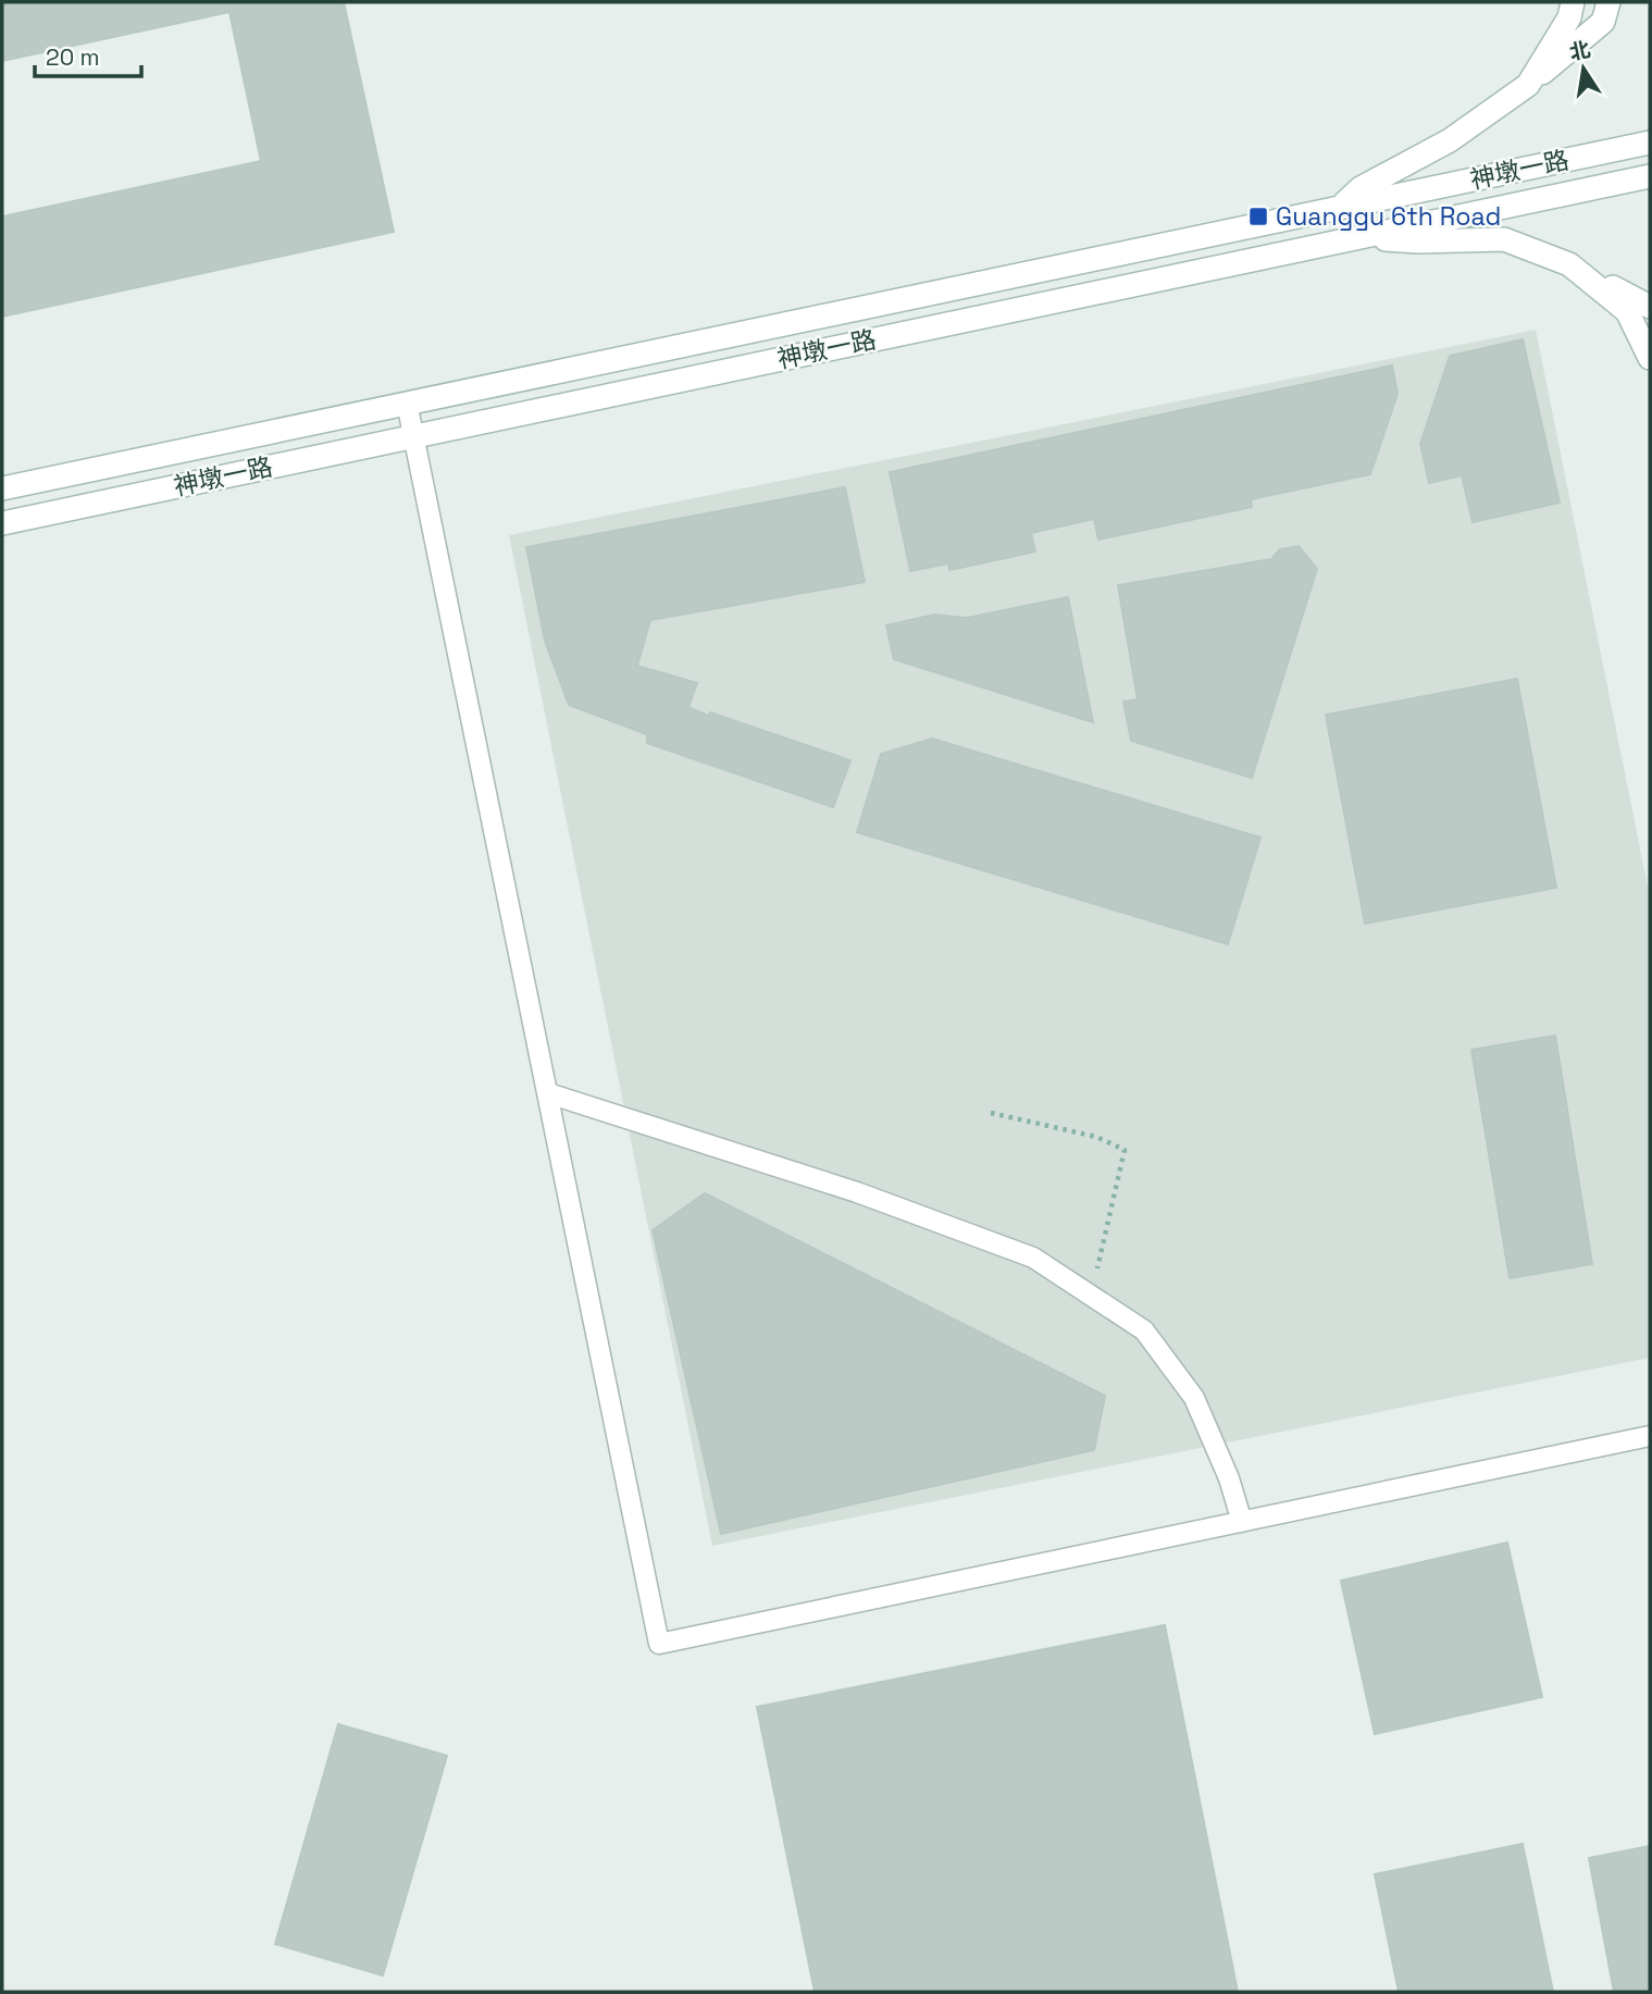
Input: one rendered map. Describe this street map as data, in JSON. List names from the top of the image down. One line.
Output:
{"streets":{"main road":["神墩一路"]},"places":{"transit":["Guanggu 6th Road"]},"scale_bar":"20 m","north":"top"}
